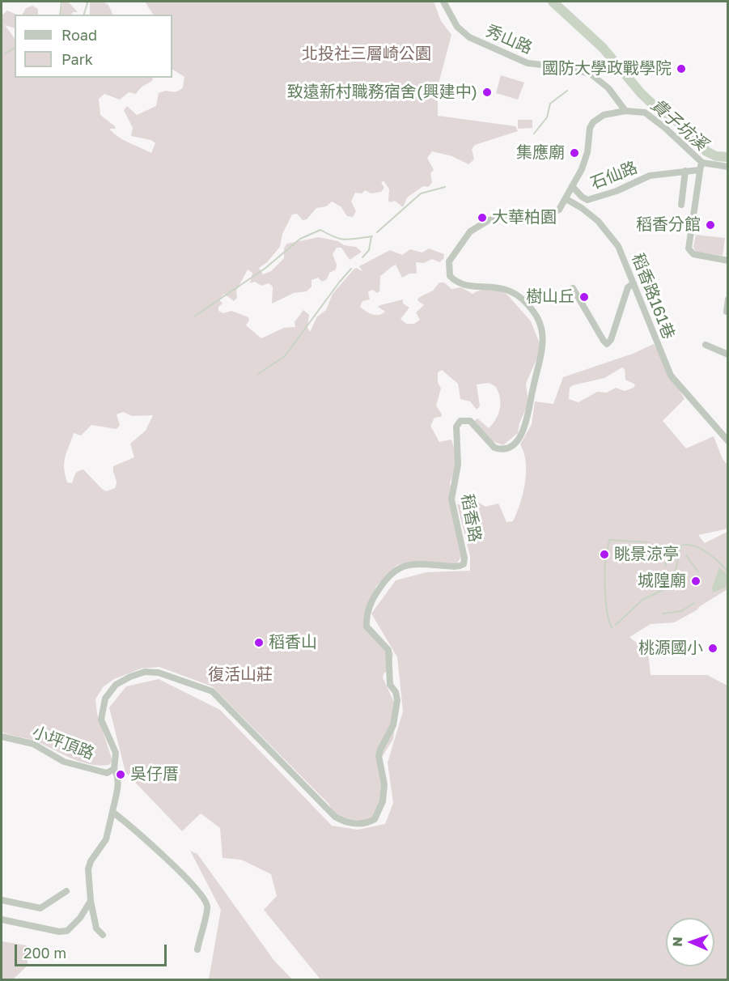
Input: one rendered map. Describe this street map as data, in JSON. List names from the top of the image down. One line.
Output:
{"streets":{"street":["秀山路","石仙路","稻香路161巷","稻香路","小坪頂路"]},"crossings":[["秀山路","稻香路"],["石仙路","稻香路"],["稻香路161巷","稻香路"],["稻香路","小坪頂路"]],"water":["貴子坑溪"],"parks":["北投社三層崎公園","復活山莊"],"places":["國防大學政戰學院","致遠新村職務宿舍(興建中)","集應廟","大華柏園","稻香分館","樹山丘","眺景涼亭","城隍廟","稻香山","桃源國小","吳仔厝"],"legend":["Road","Park"],"scale_bar":"200 m","north":"left"}
